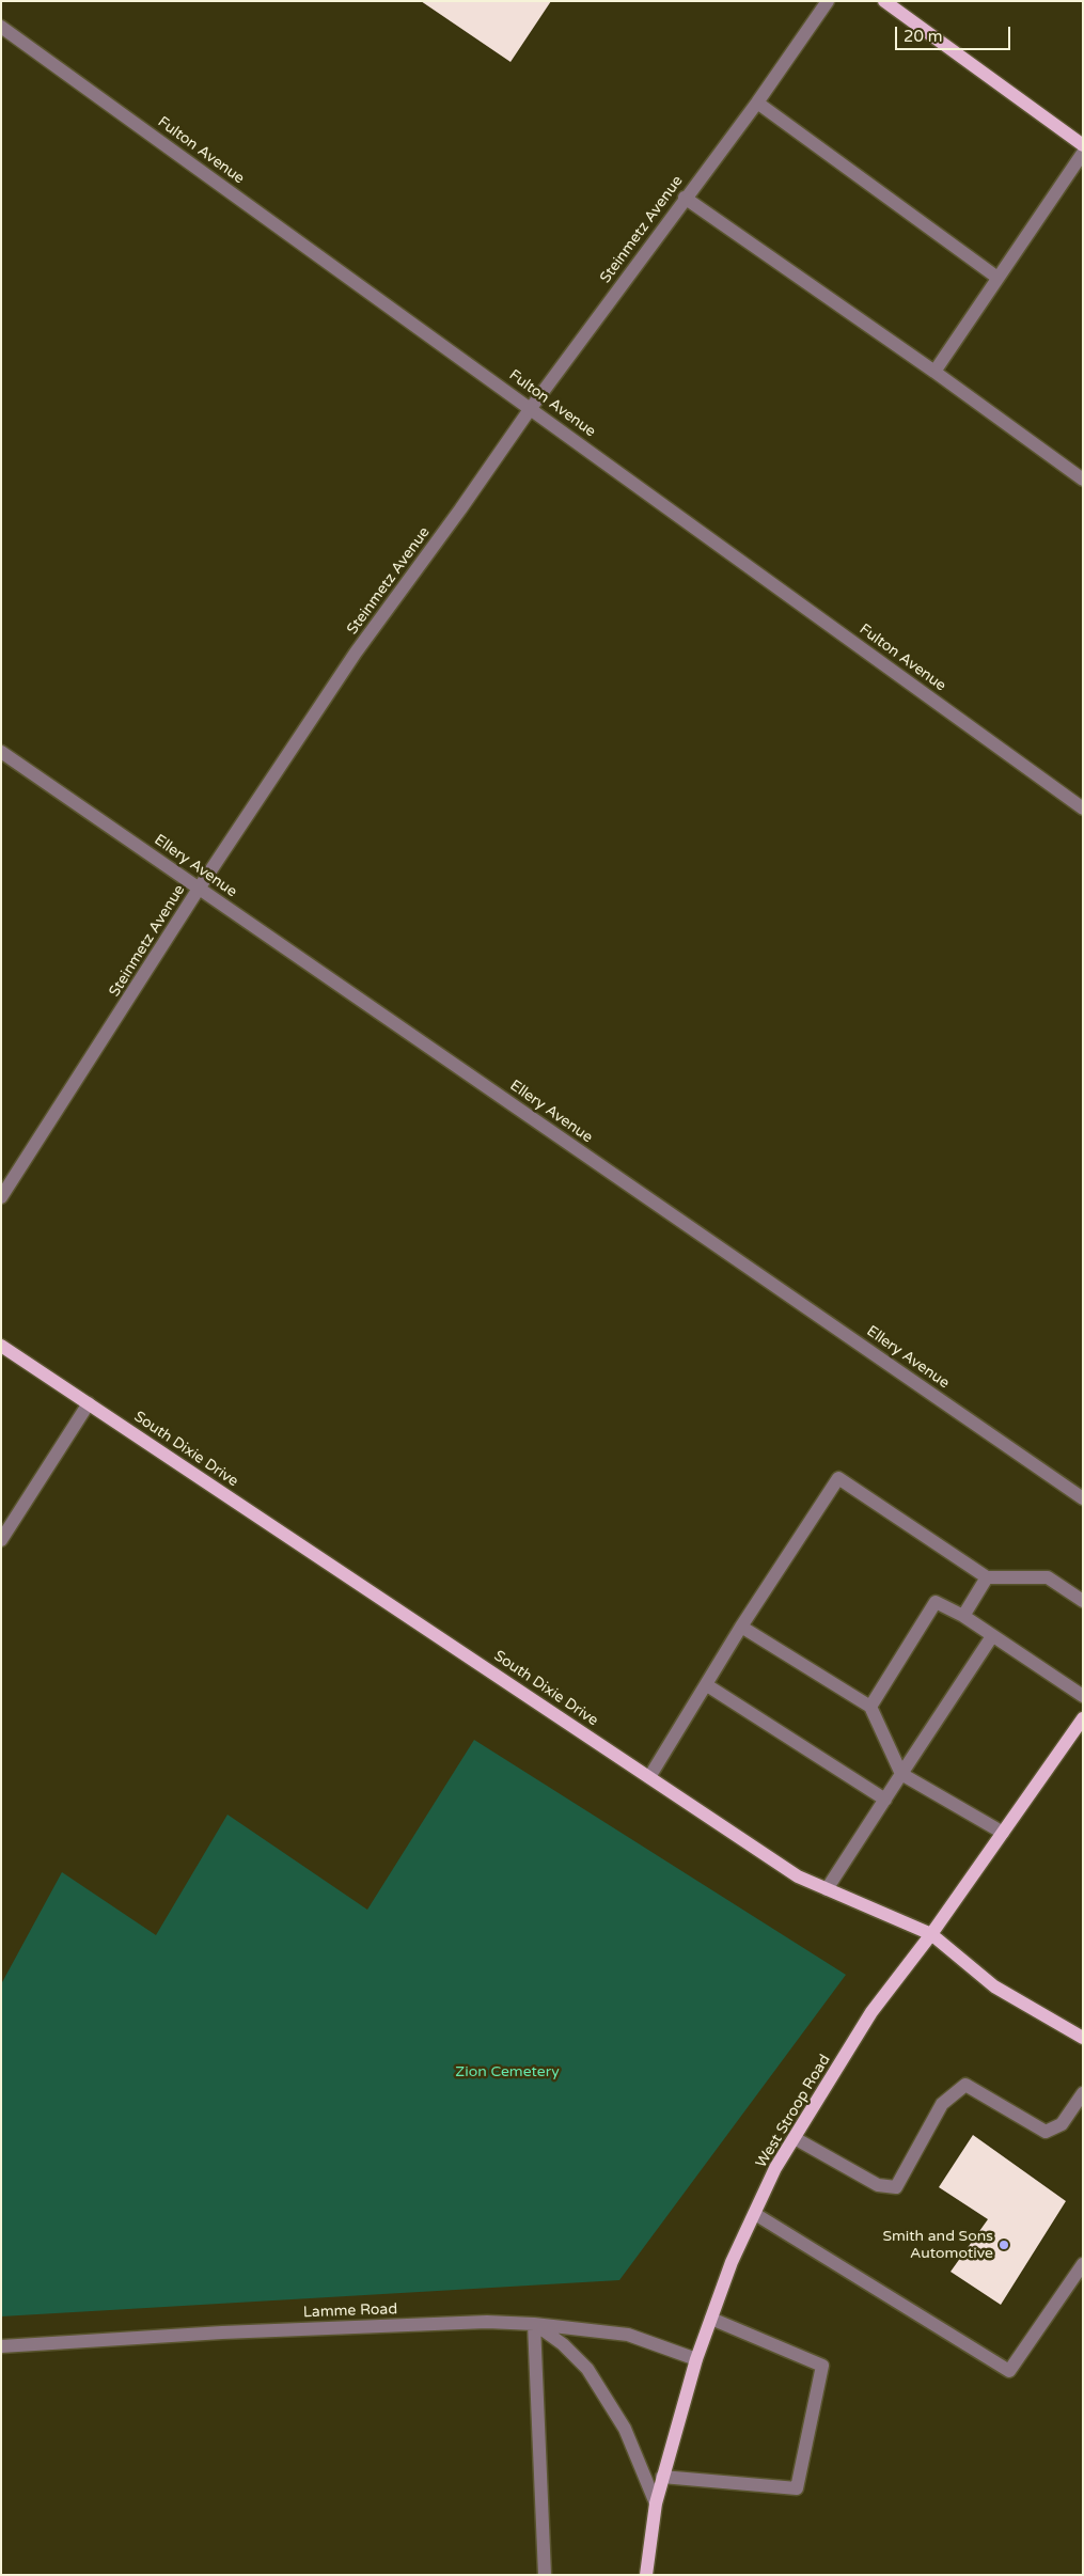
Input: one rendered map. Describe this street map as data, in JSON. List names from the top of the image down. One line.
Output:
{"streets":{"main road":["South Dixie Drive","West Stroop Road"],"street":["Fulton Avenue","Steinmetz Avenue","Ellery Avenue","Lamme Road"]},"crossings":[["Fulton Avenue","Steinmetz Avenue"],["Steinmetz Avenue","Ellery Avenue"],["South Dixie Drive","West Stroop Road"],["West Stroop Road","Lamme Road"]],"parks":["Zion Cemetery"],"places":["Smith and Sons Automotive"],"scale_bar":"20 m"}
